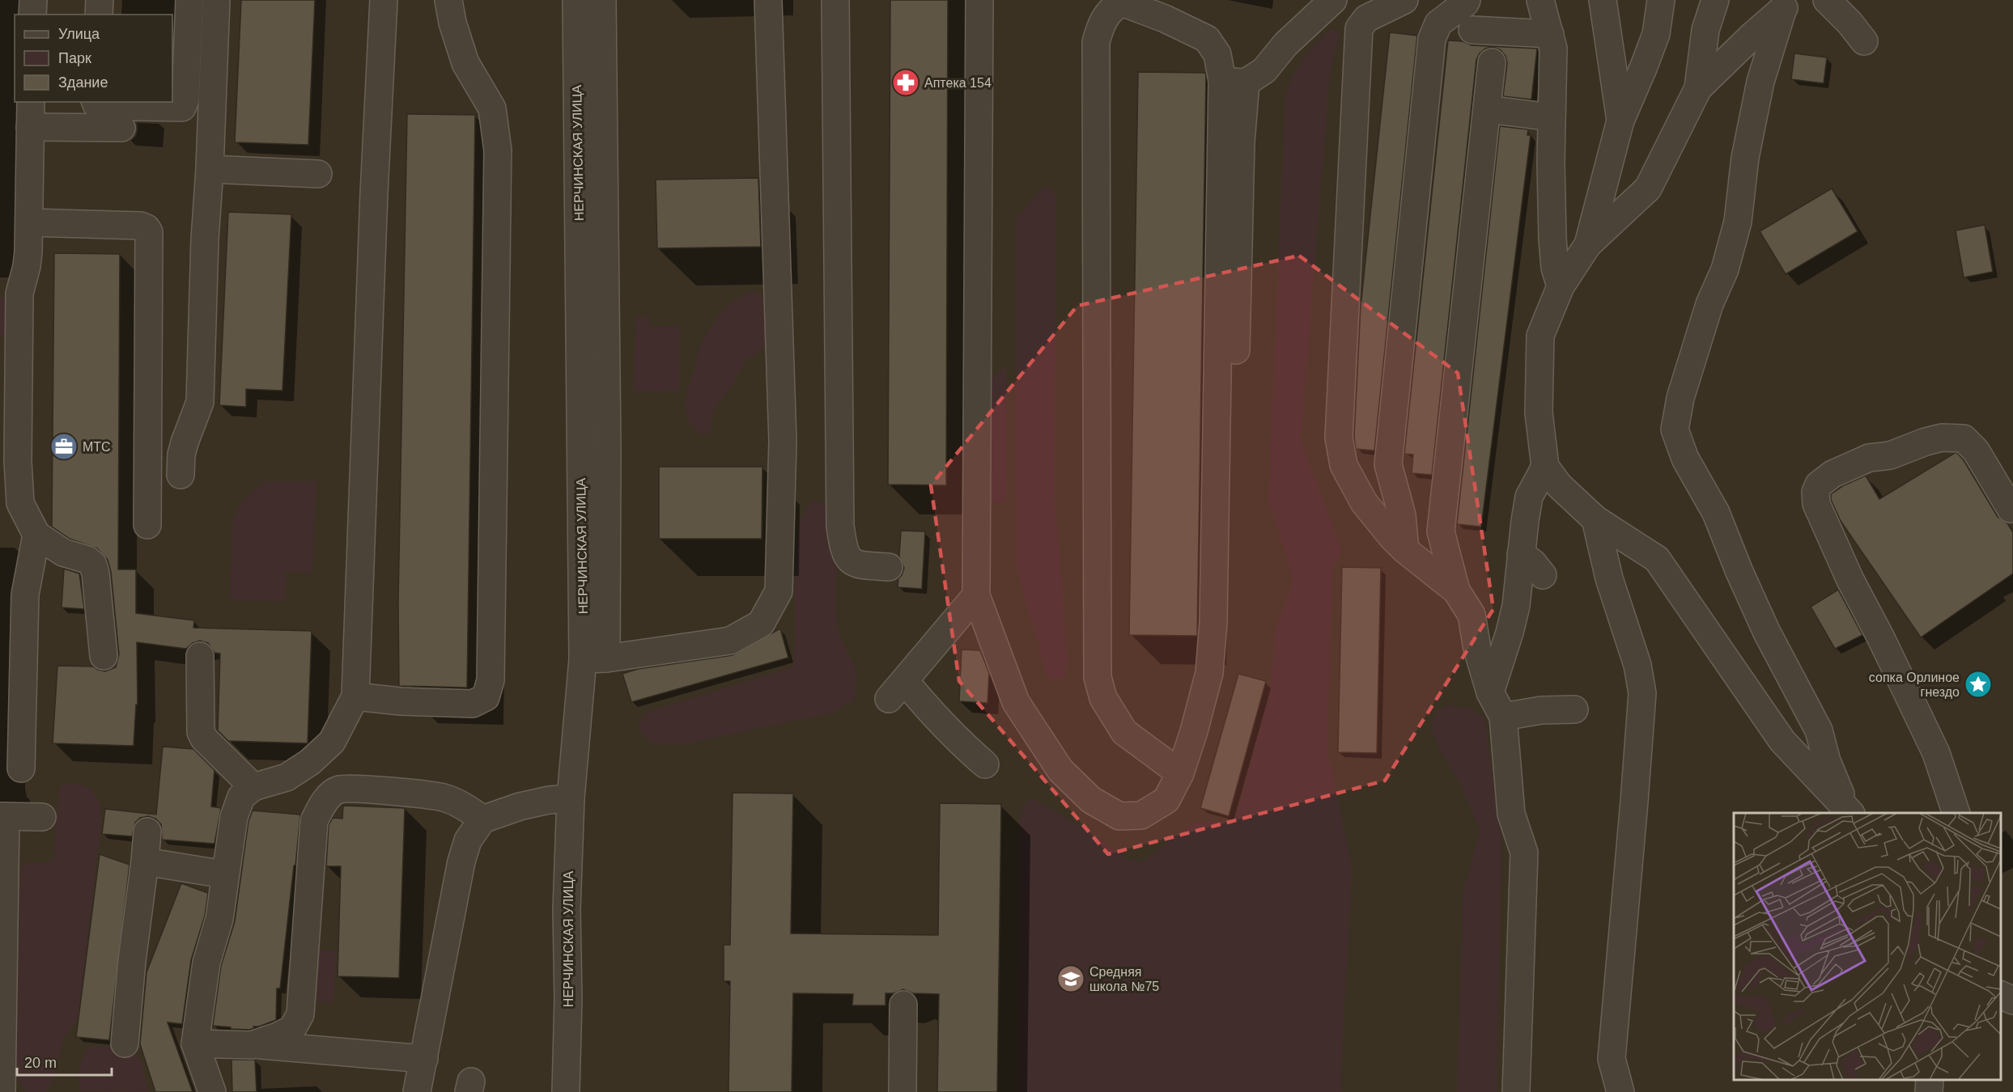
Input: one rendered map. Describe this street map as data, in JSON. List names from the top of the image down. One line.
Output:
{"streets":{"street":["НЕРЧИНСКАЯ УЛИЦА"]},"places":{"pharmacy":["Аптека 154"],"office":["МТС"],"place":["сопка Орлиное гнездо"],"school or university":["Средняя школа №75"]},"legend":["Улица","Парк","Здание"],"scale_bar":"20 m"}
